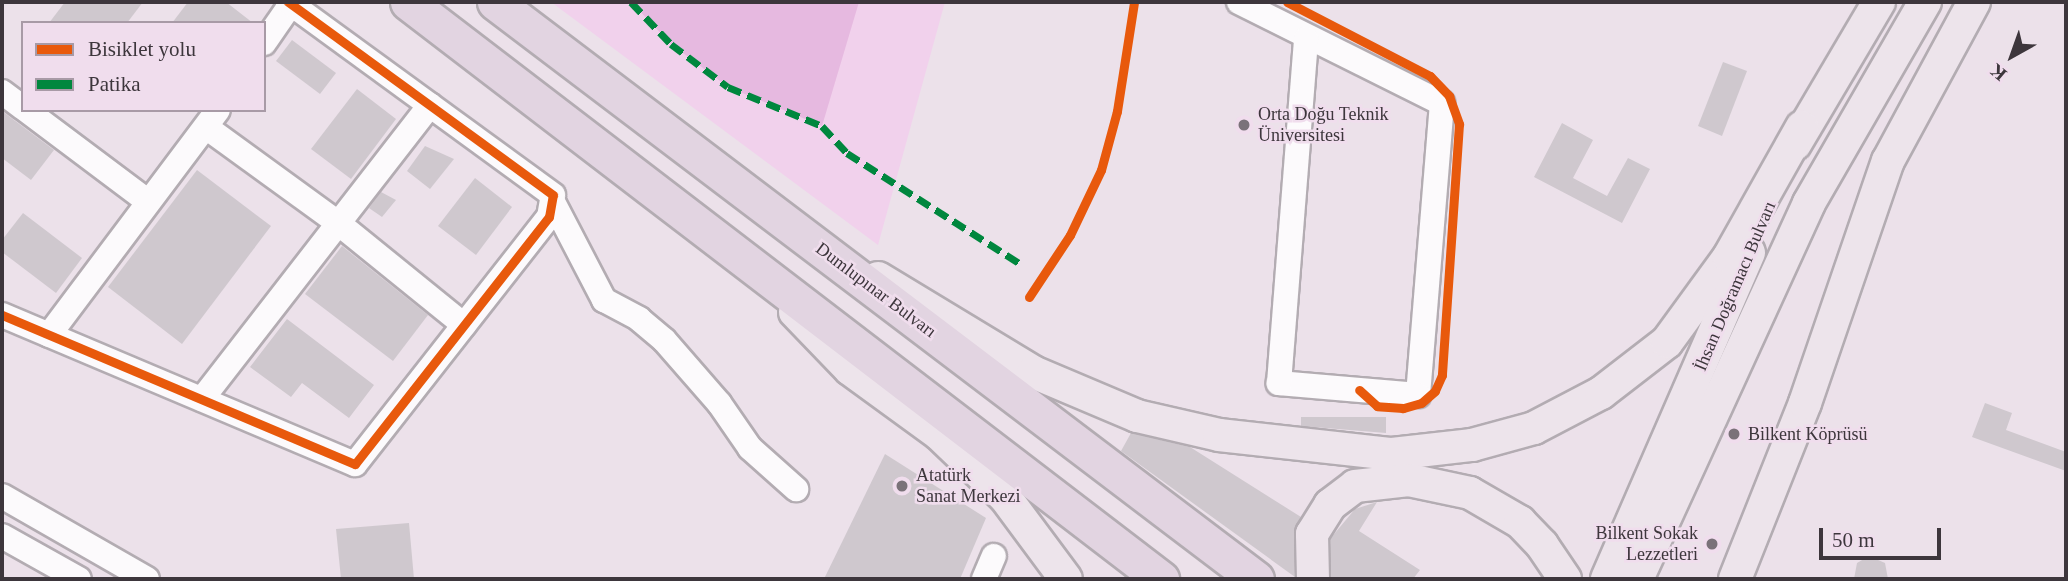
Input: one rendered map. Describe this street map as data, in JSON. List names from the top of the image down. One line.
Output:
{"streets":{"highway":["Dumlupınar Bulvarı"],"main road":["İhsan Doğramacı Bulvarı"]},"places":["Orta Doğu Teknik Üniversitesi","Bilkent Köprüsü","Atatürk Sanat Merkezi","Bilkent Sokak Lezzetleri"],"legend":["Bisiklet yolu","Patika"],"scale_bar":"50 m","north":"bottom left"}
